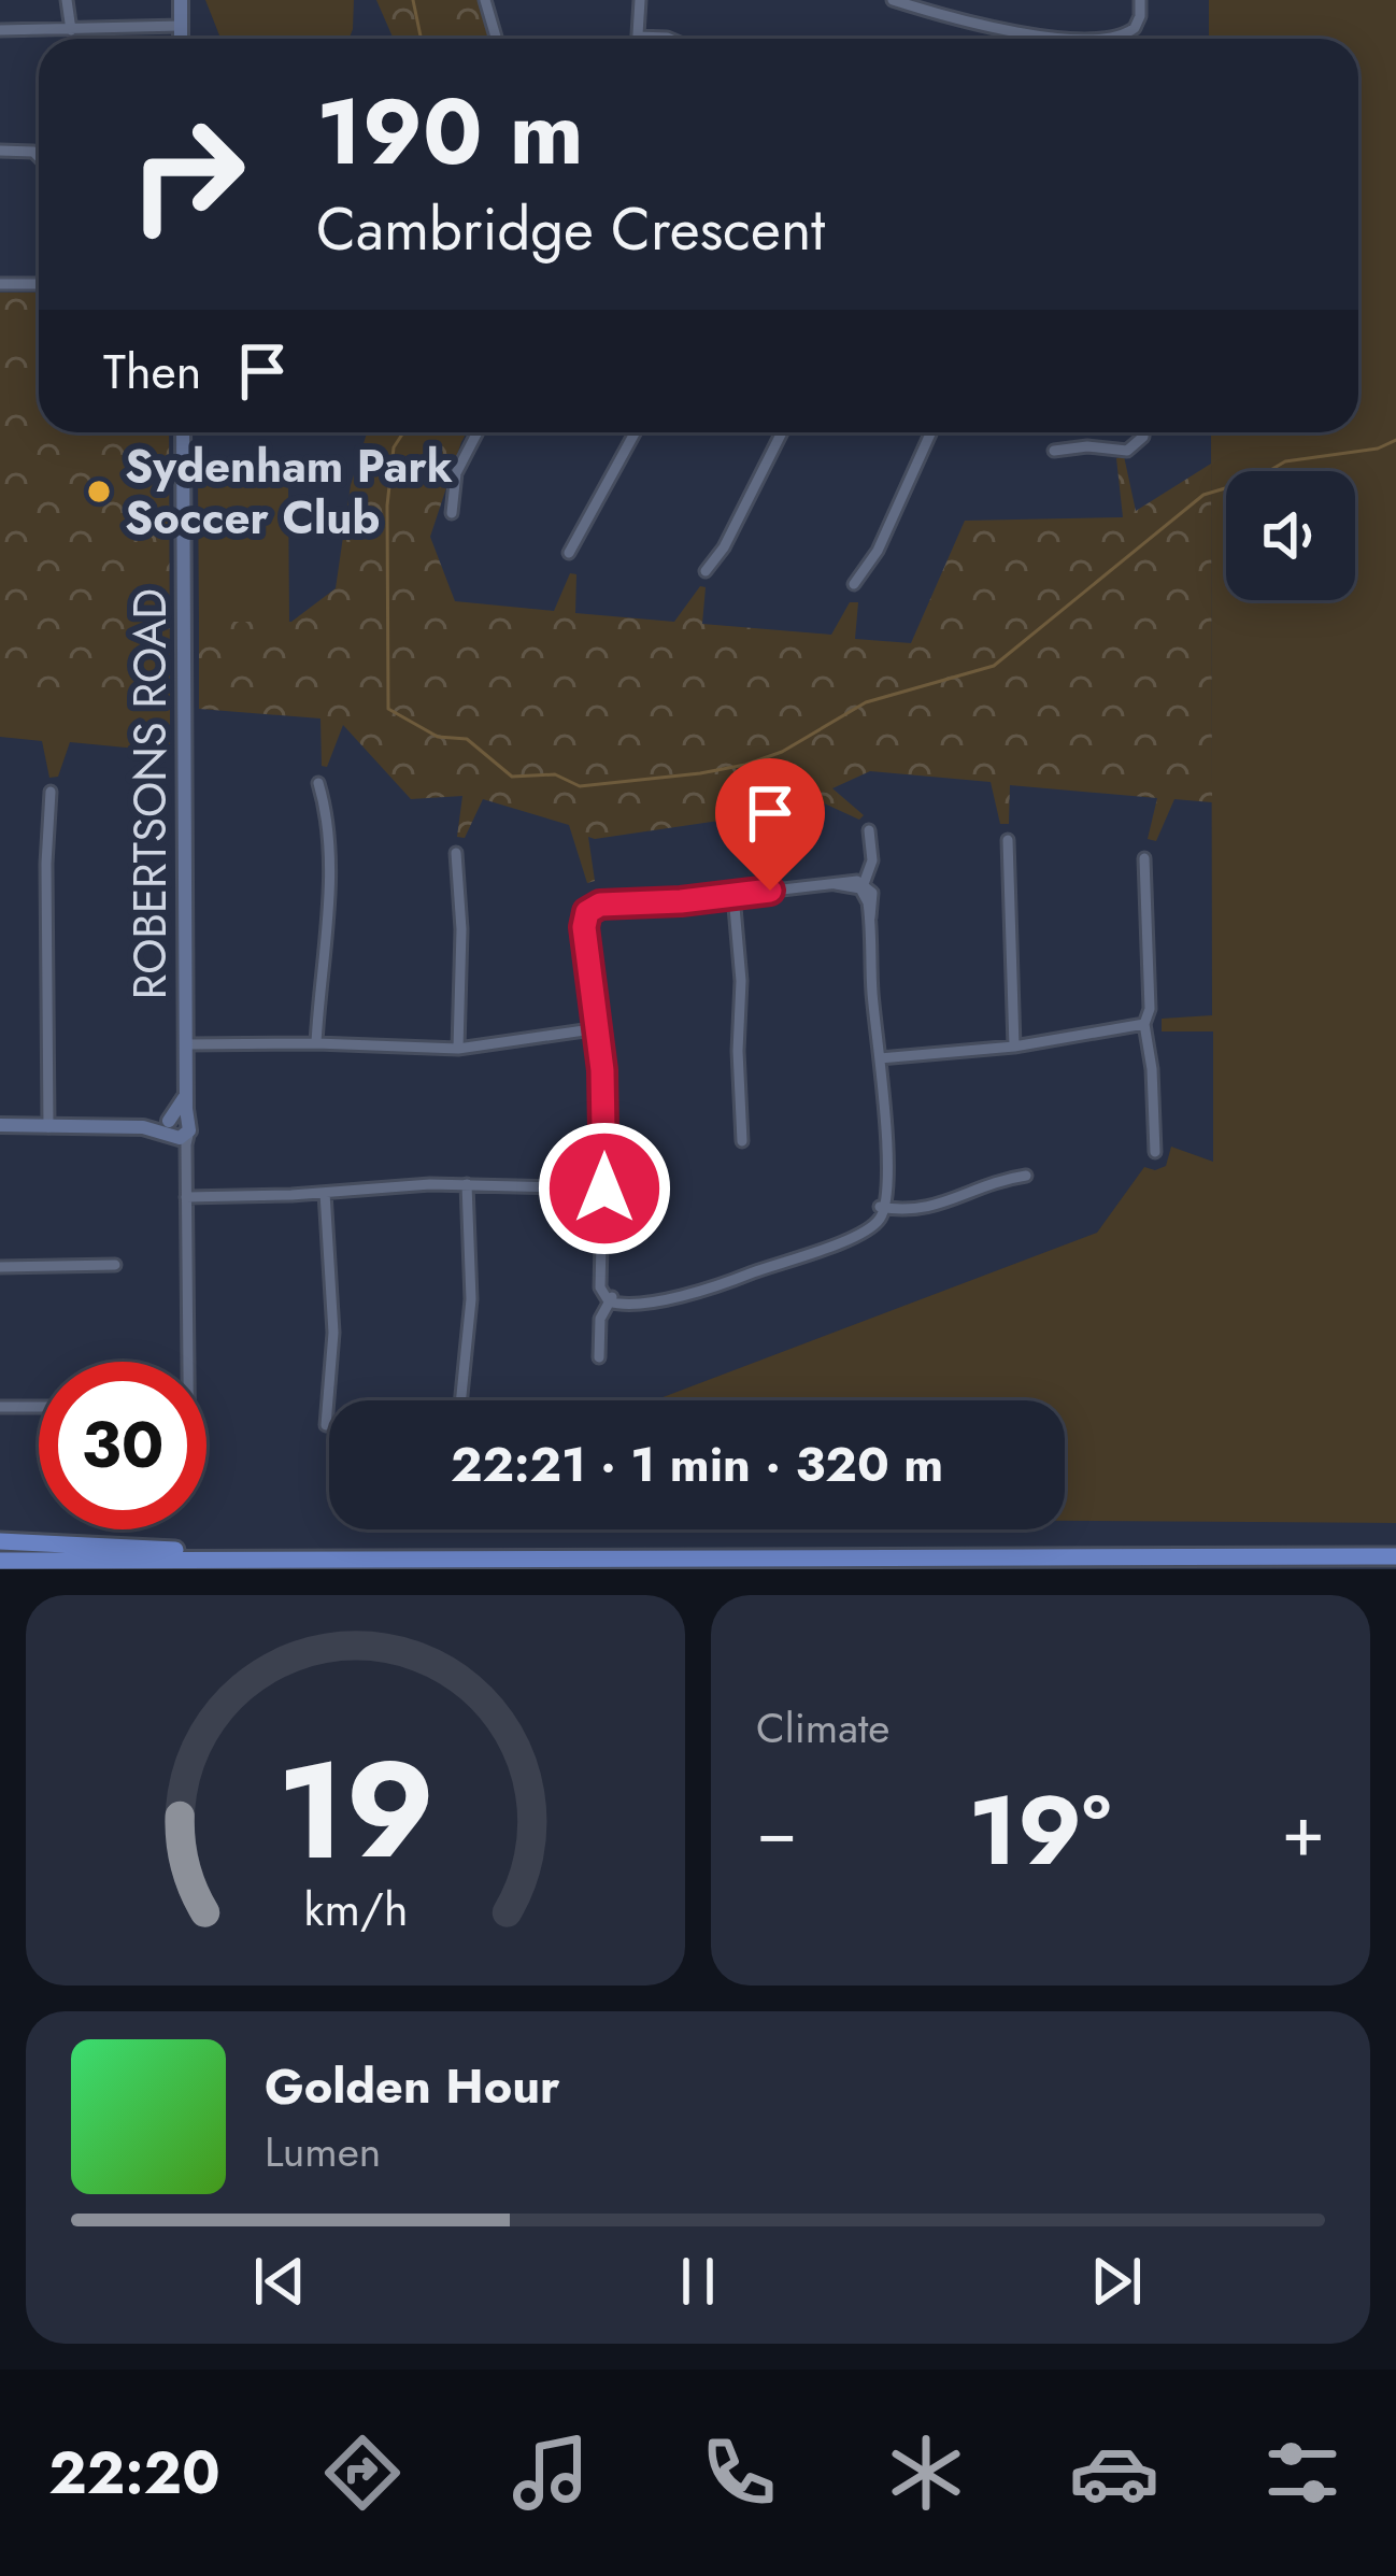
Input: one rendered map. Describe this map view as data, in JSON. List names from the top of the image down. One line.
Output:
{"streets":{"street":["ROBERTSONS ROAD"]},"places":["Sydenham Park Soccer Club"],"page":{"turn":["190 m","Cambridge Crescent"],"then":"Then","limit":"30","trip":"22:21 · 1 min · 320 m","tile":"Climate","heat":["−","19°","+"],"song":["Golden Hour","Lumen"],"tabs":"22:20","gauge":["19","km/h"]}}
